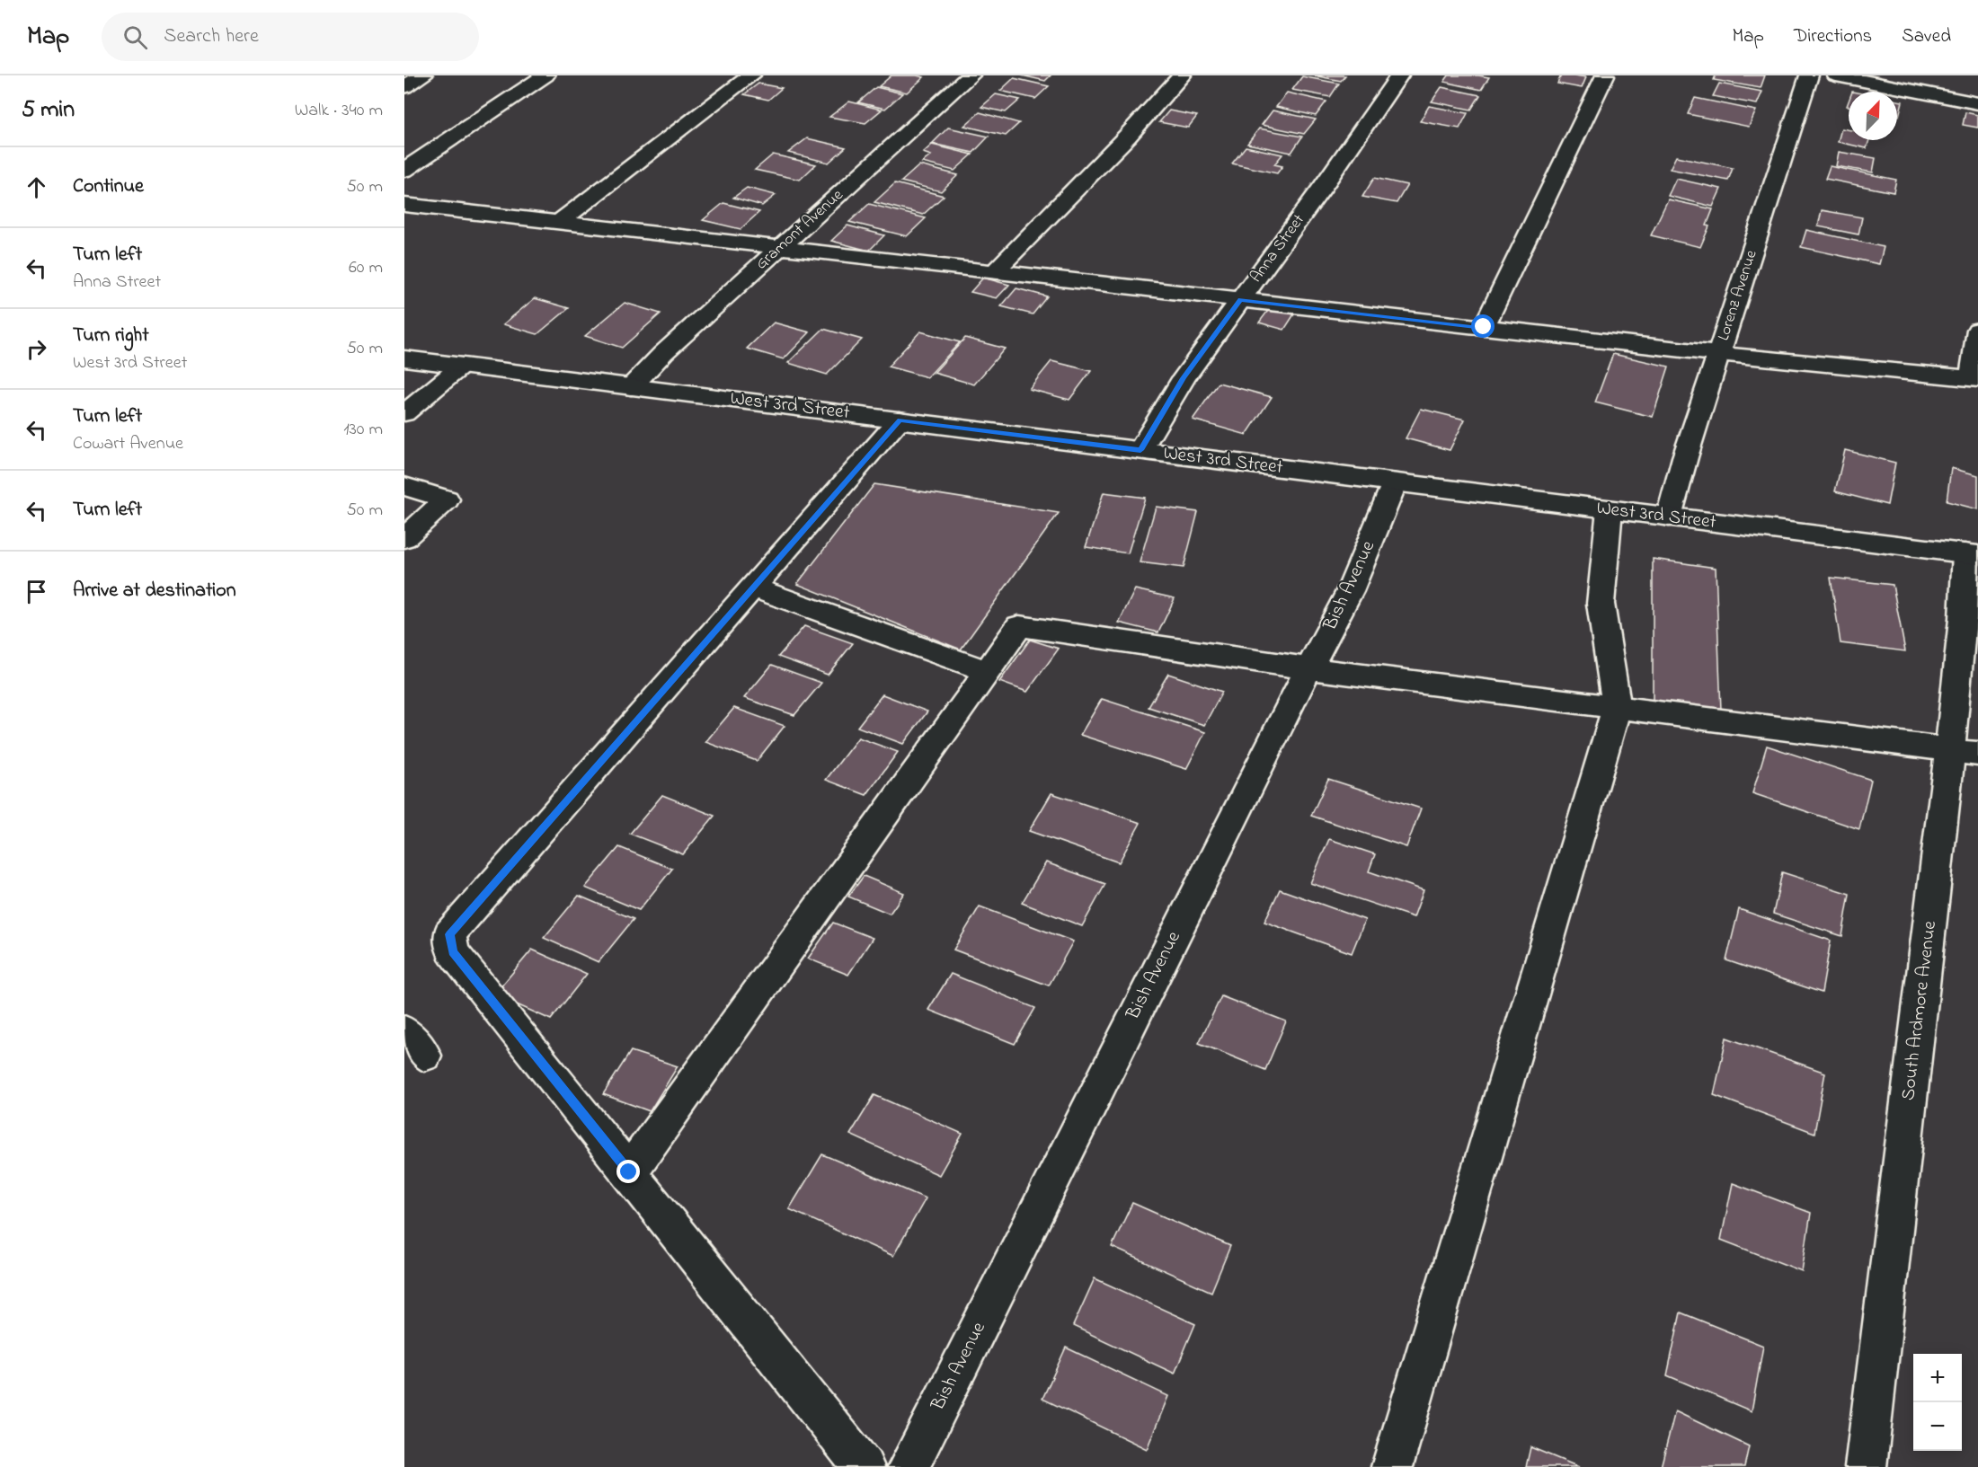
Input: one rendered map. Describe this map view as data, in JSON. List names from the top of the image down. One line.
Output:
{"streets":{"street":["Gramont Avenue","Anna Street","Lorenz Avenue","West 3rd Street","Bish Avenue","South Ardmore Avenue"]},"crossings":[["Gramont Avenue","West 3rd Street"],["Anna Street","West 3rd Street"],["Lorenz Avenue","West 3rd Street"],["West 3rd Street","Bish Avenue"],["West 3rd Street","South Ardmore Avenue"]],"north":"top right","page":{"header":"Map","search":"Search here","nav":["Map","Directions","Saved"],"heading":["5 min","Walk · 340 m"],"list":[["Continue","50 m"],["Turn left","Anna Street","60 m"],["Turn right","West 3rd Street","50 m"],["Turn left","Cowart Avenue","130 m"],["Turn left","50 m"],"Arrive at destination"],"map_buttons":["+","−"]}}
